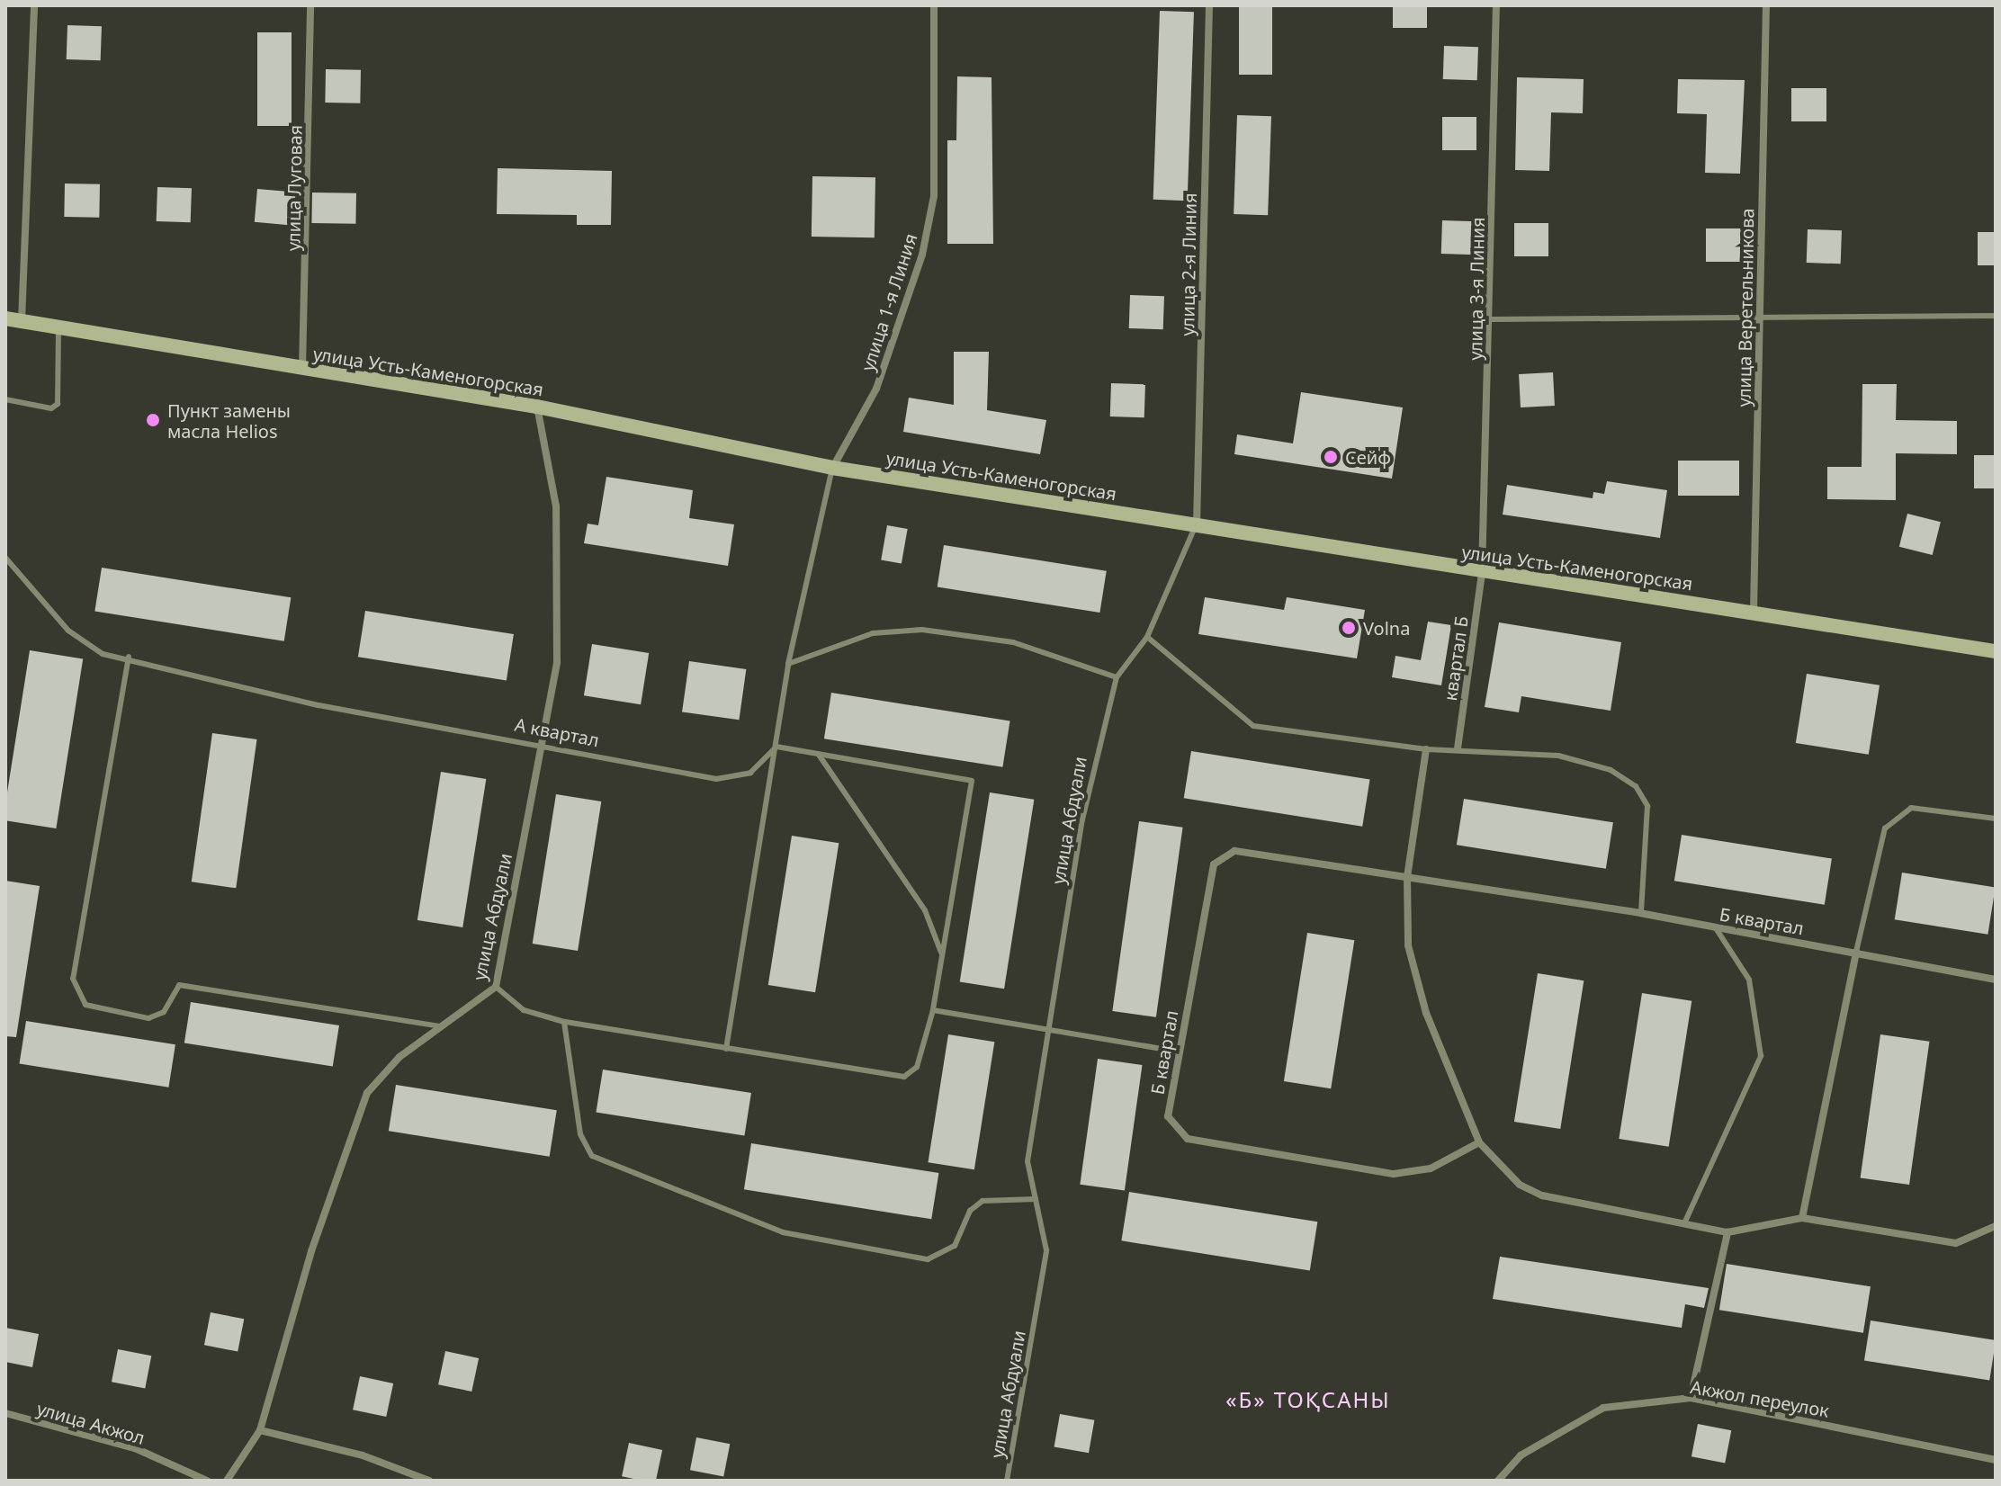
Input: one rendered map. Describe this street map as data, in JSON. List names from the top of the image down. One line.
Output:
{"streets":{"street":["улица Луговая","улица 2-я Линия","улица 3-я Линия","улица 1-я Линия","улица Веретельникова","улица Усть-Каменогорская","квартал Б","улица Абдуали","Б квартал","Акжол переулок","улица Акжол"],"lane":["А квартал"]},"crossings":[["улица Луговая","улица Усть-Каменогорская"],["улица 2-я Линия","улица Усть-Каменогорская"],["улица 3-я Линия","улица Усть-Каменогорская"],["улица 3-я Линия","квартал Б"],["улица 1-я Линия","улица Усть-Каменогорская"],["улица Веретельникова","улица Усть-Каменогорская"],["улица Усть-Каменогорская","квартал Б"],["улица Усть-Каменогорская","улица Абдуали"],["А квартал","улица Абдуали"]],"districts":["«Б» ТОҚСАНЫ"],"places":["Пункт замены масла Helios","Сейф","Volna"]}
